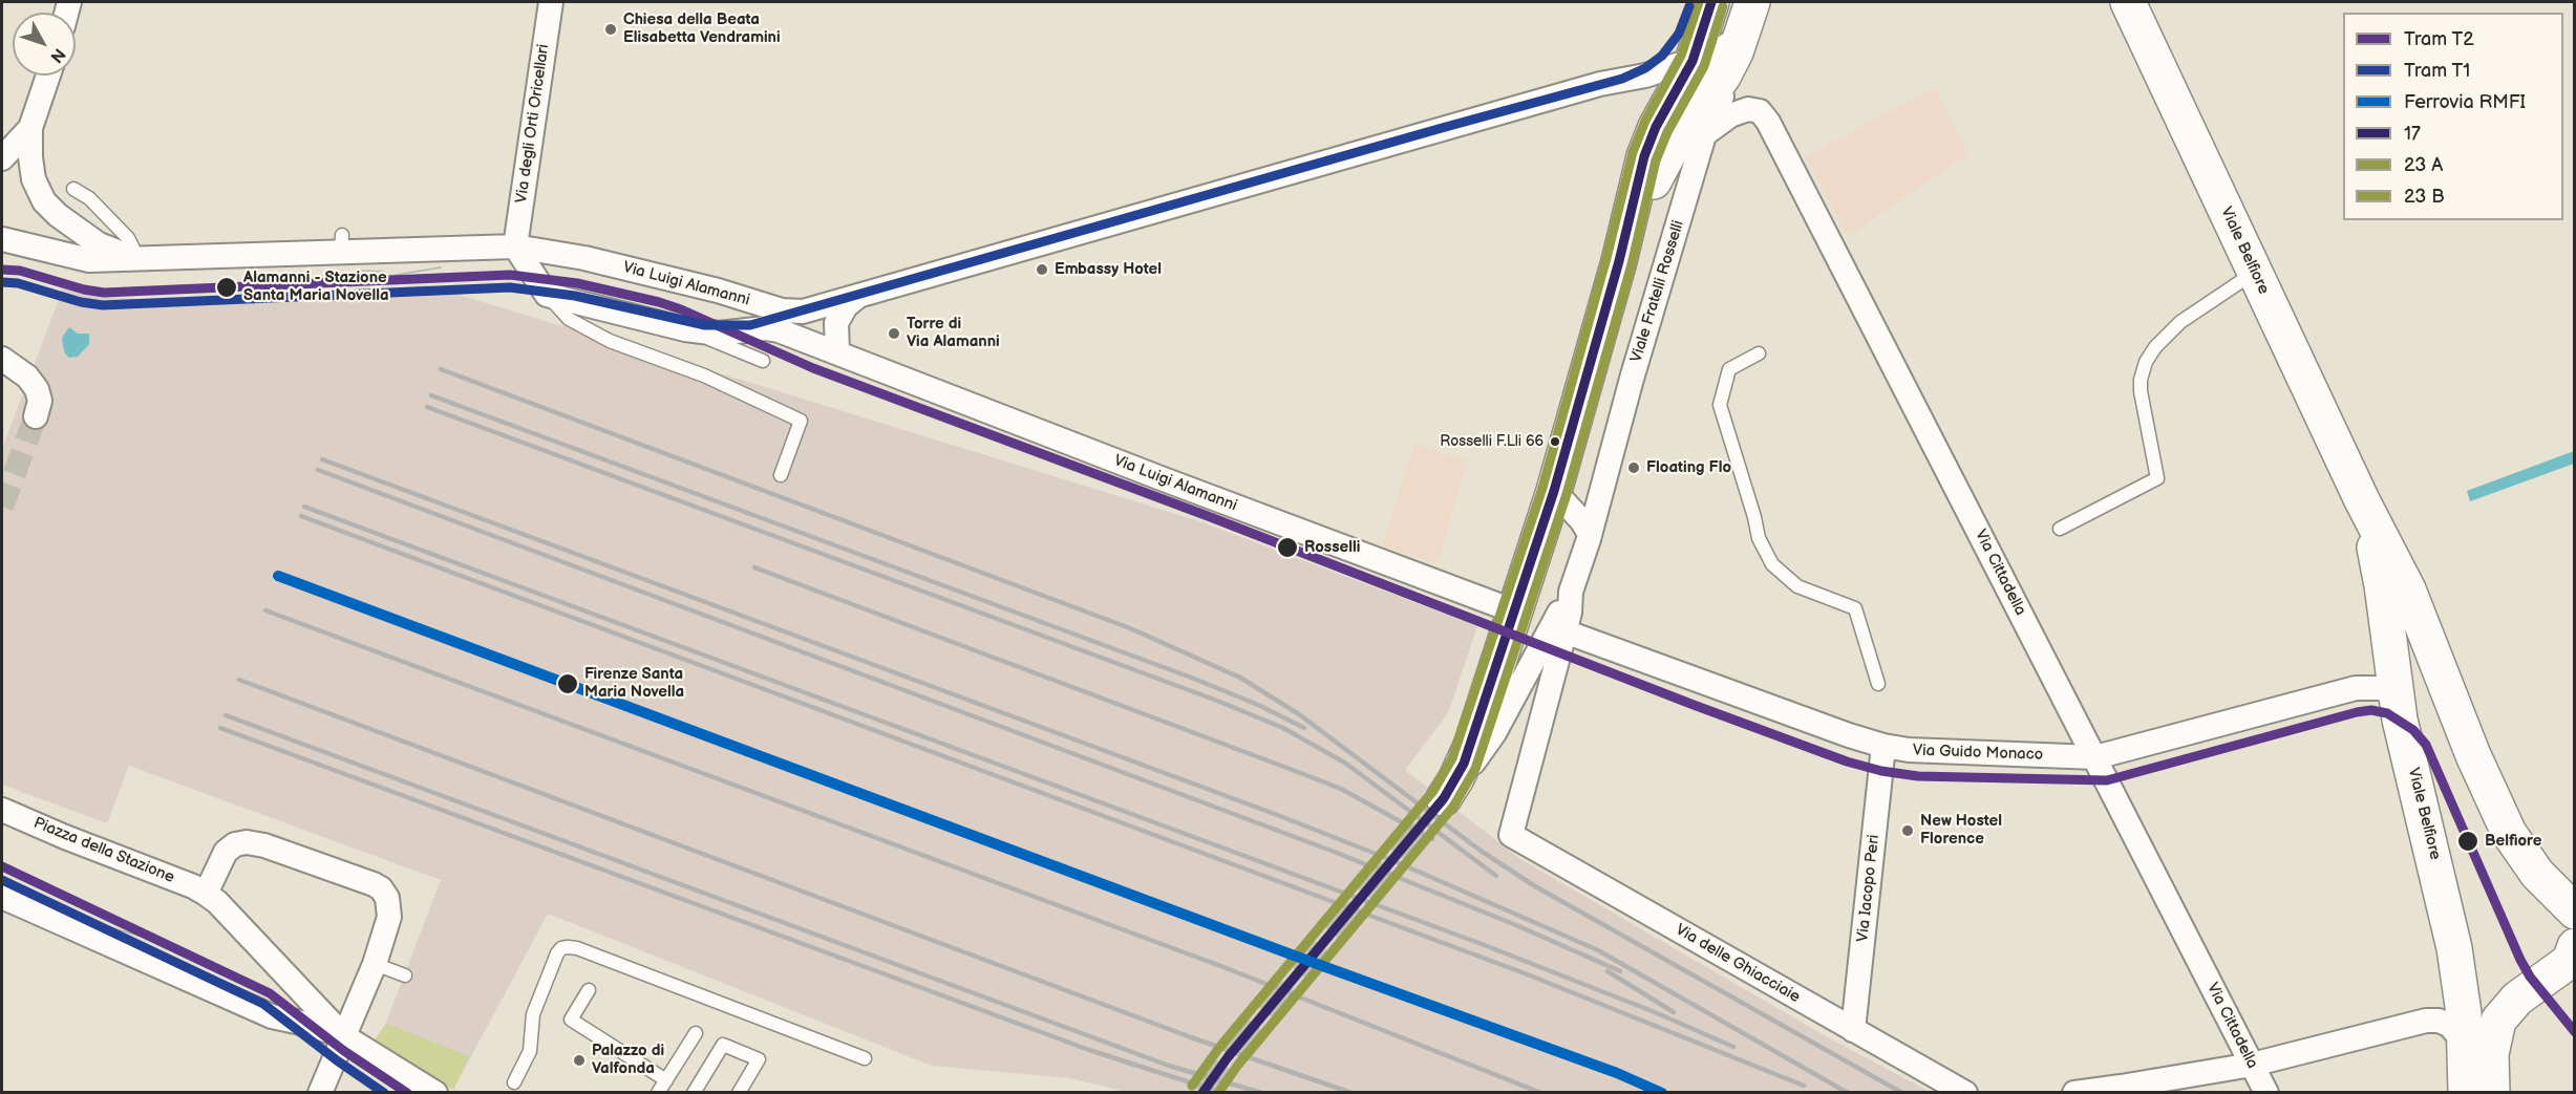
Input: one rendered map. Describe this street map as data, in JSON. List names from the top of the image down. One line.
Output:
{"streets":{"main road":["Viale Belfiore","Viale Fratelli Rosselli"],"street":["Via degli Orti Oricellari","Via Luigi Alamanni","Via Cittadella","Via Guido Monaco","Piazza della Stazione","Via Iacopo Peri","Via delle Ghiacciaie"]},"crossings":[["Via degli Orti Oricellari","Via Luigi Alamanni"],["Viale Belfiore","Via Guido Monaco"],["Via Luigi Alamanni","Viale Fratelli Rosselli"],["Viale Fratelli Rosselli","Via Cittadella"],["Viale Fratelli Rosselli","Via Guido Monaco"],["Viale Fratelli Rosselli","Via delle Ghiacciaie"],["Via Cittadella","Via Guido Monaco"],["Via Guido Monaco","Via Iacopo Peri"],["Via Iacopo Peri","Via delle Ghiacciaie"]],"places":["Chiesa della Beata Elisabetta Vendramini","Embassy Hotel","Alamanni - Stazione Santa Maria Novella","Torre di Via Alamanni","Rosselli F.Lli 66","Floating Flo","Rosselli","Firenze Santa Maria Novella","New Hostel Florence","Belfiore","Palazzo di Valfonda"],"lines":["transit line 17","tram line T1","tram line T2","rail line RMFI"],"legend":["Tram T2","Tram T1","Ferrovia RMFI","17","23 A","23 B"],"north":"bottom right"}
